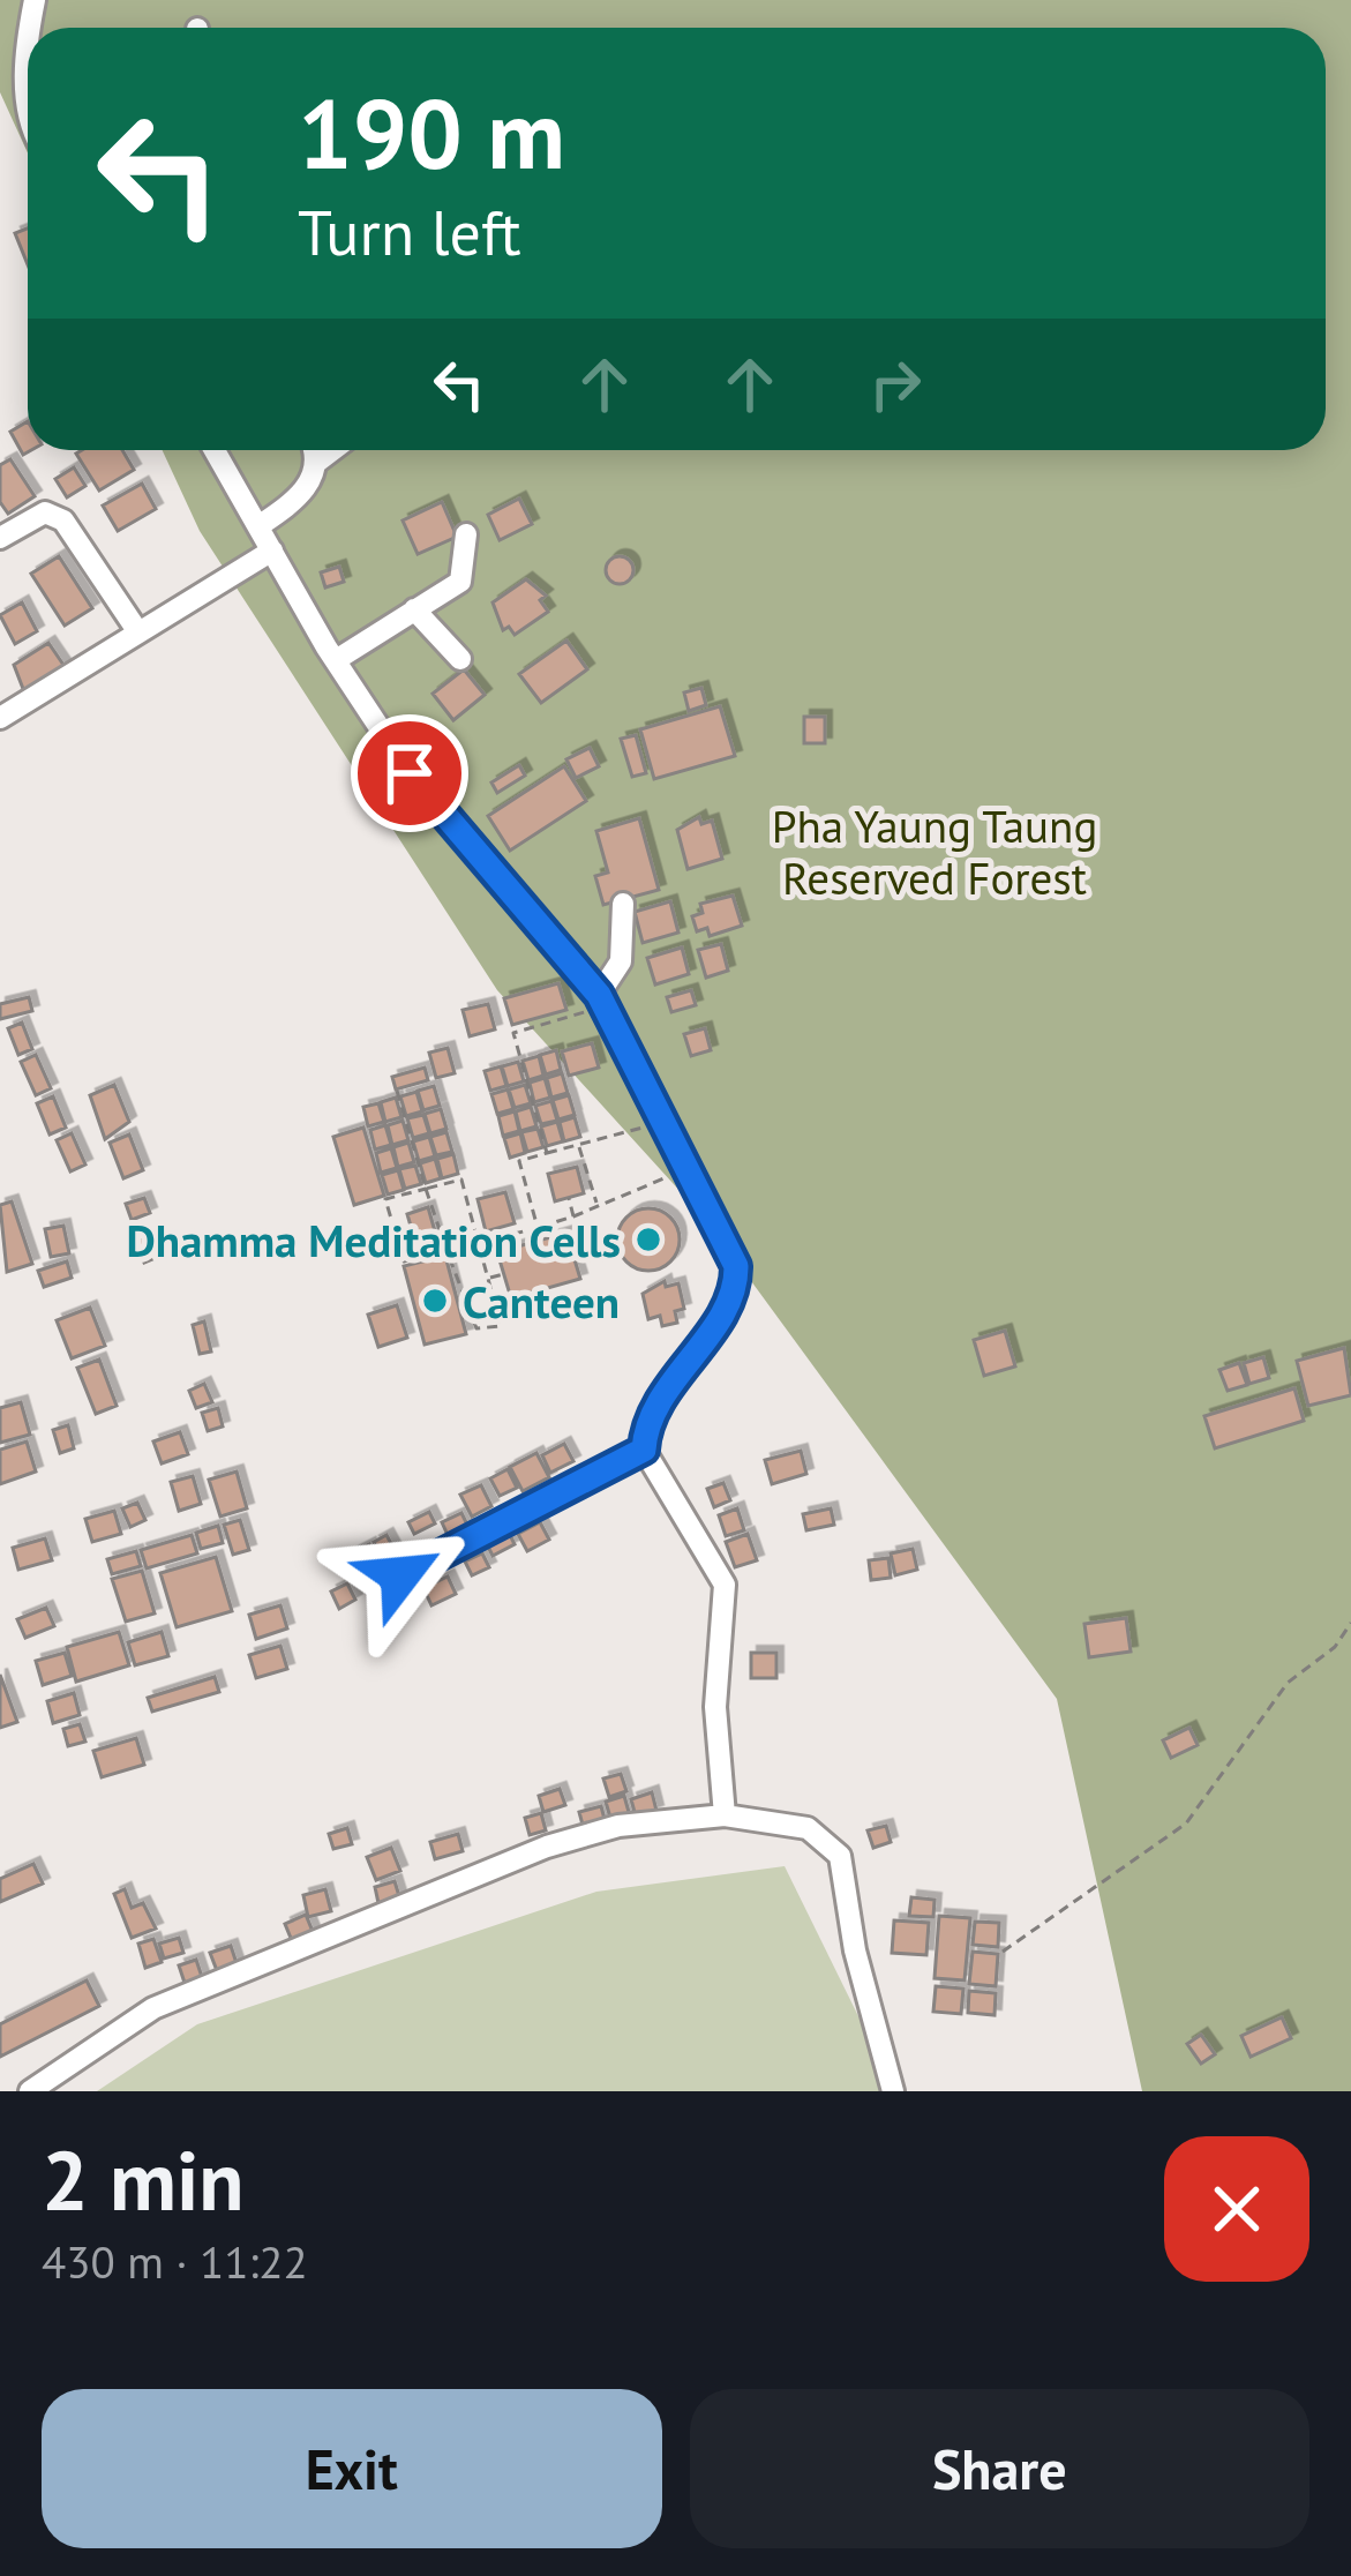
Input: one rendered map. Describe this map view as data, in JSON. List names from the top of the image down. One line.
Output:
{"parks":["Pha Yaung Taung Reserved Forest"],"places":["Dhamma Meditation Cells","Canteen"],"page":{"turn":["190 m","Turn left"],"heading":["2 min","430 m · 11:22"],"buttons":["Exit","Share"]}}
